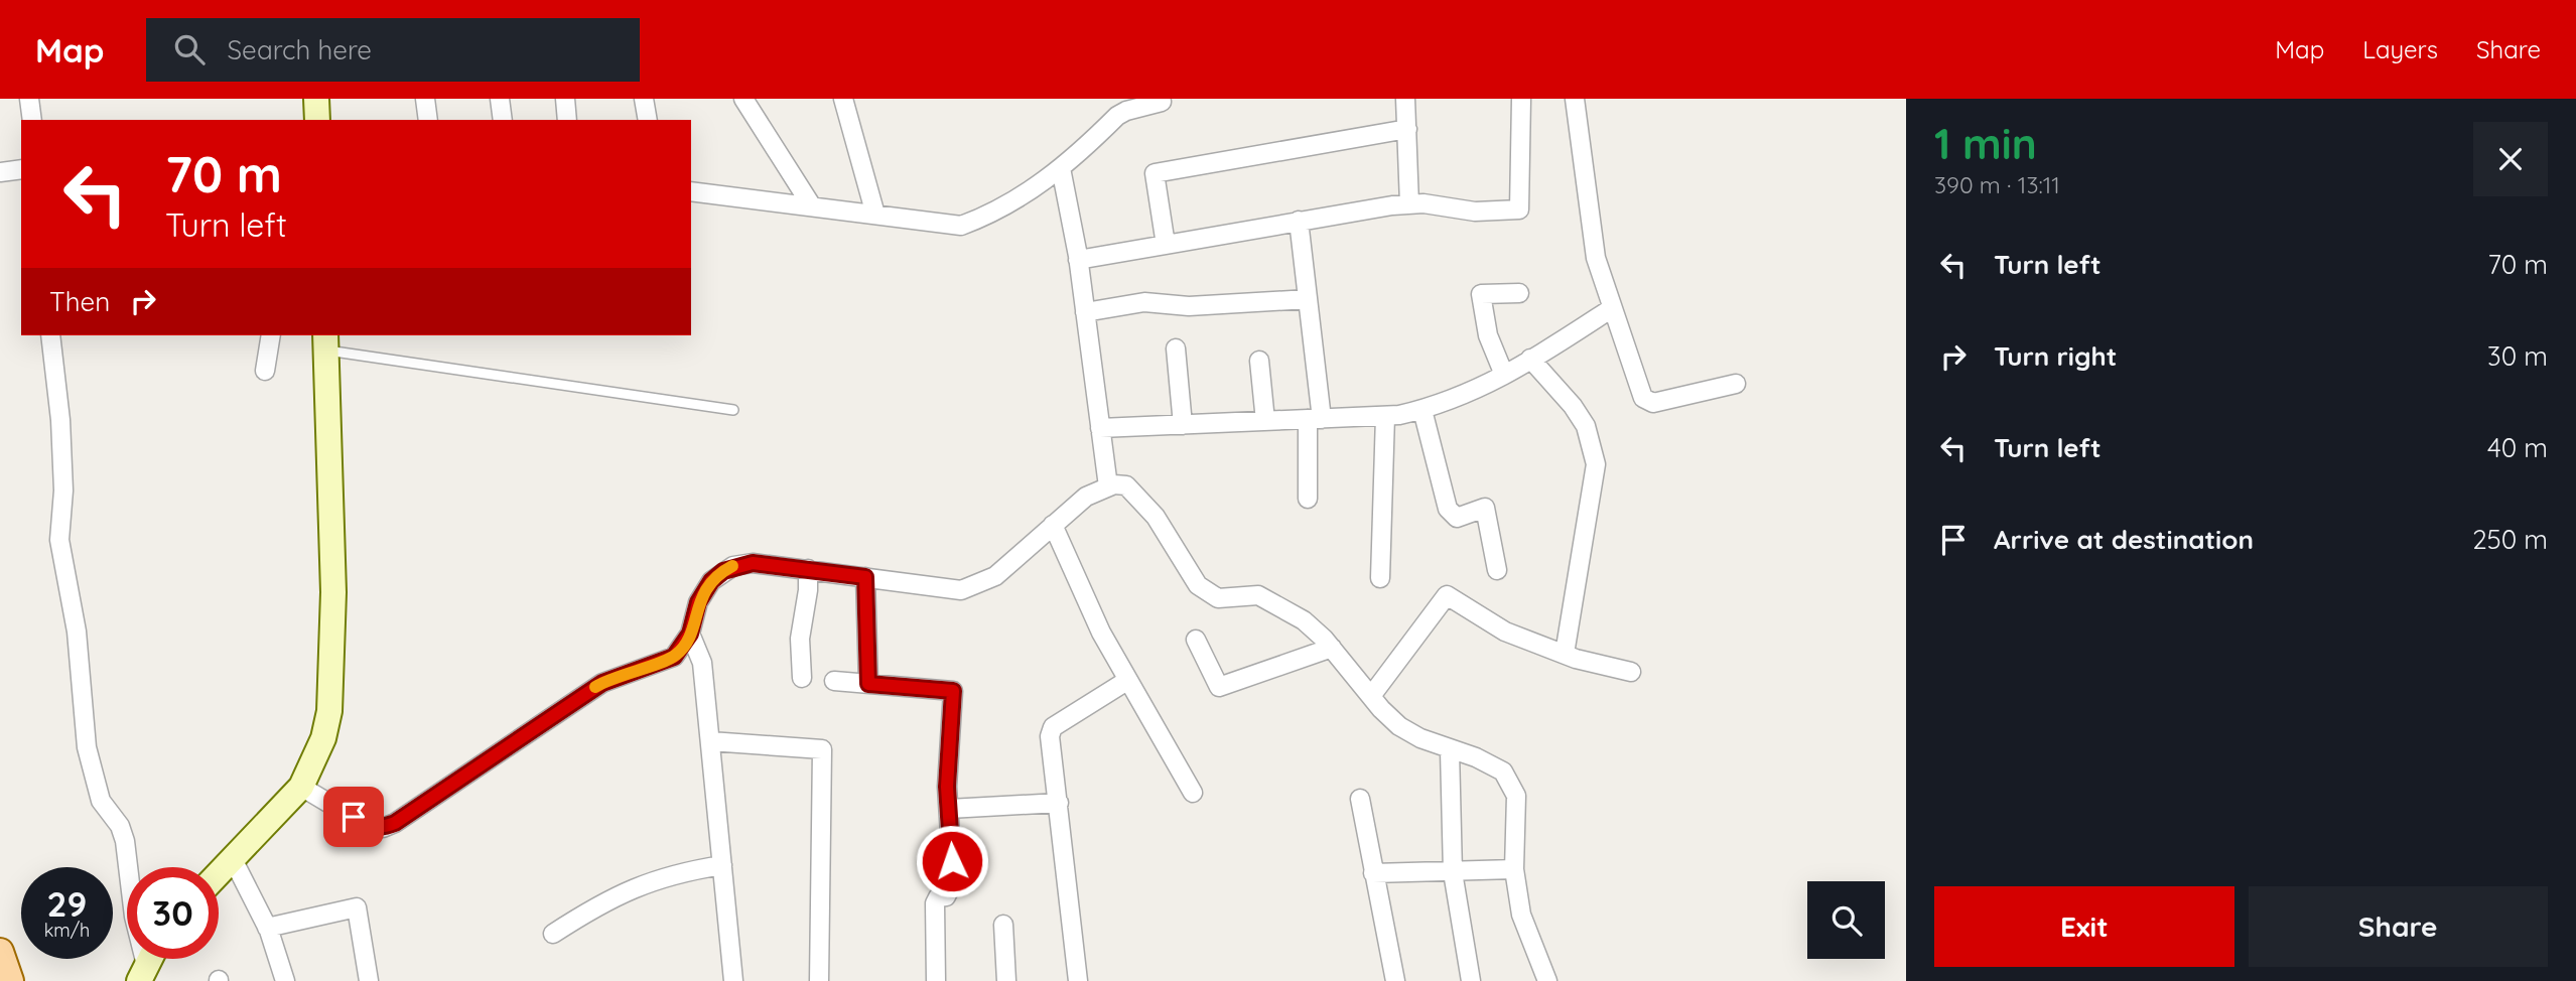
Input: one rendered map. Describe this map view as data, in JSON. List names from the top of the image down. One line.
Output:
{"page":{"header":"Map","search":"Search here","nav":["Map","Layers","Share"],"heading":["1 min","390 m · 13:11"],"turn":["70 m","Turn left"],"list":[{"name":"Turn left","value":"70 m"},{"name":"Turn right","value":"30 m"},{"name":"Turn left","value":"40 m"},{"name":"Arrive at destination","value":"250 m"}],"then":"Then","speed":"29 km/h","limit":"30","buttons":["Exit","Share"]}}
